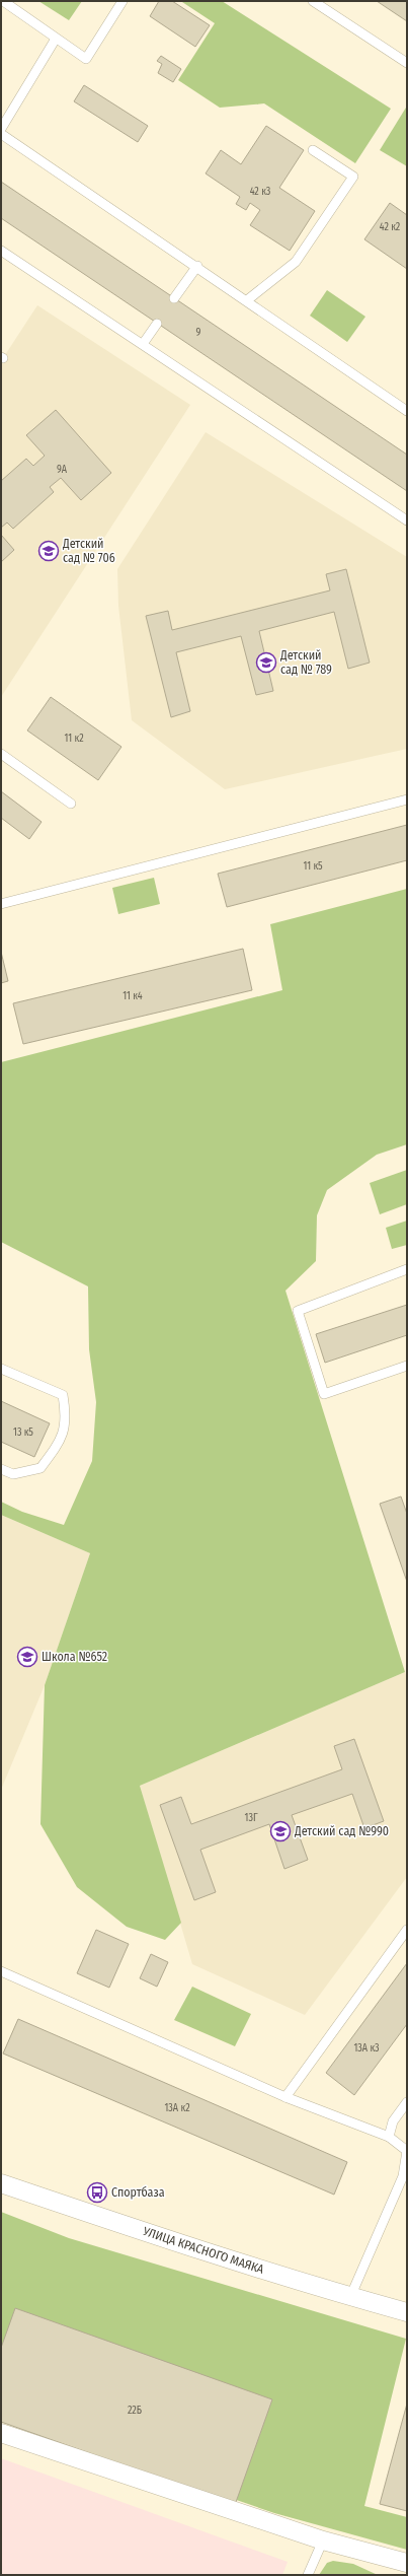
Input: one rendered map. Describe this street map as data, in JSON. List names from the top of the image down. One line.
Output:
{"streets":{"street":["УЛИЦА КРАСНОГО МАЯКА"]},"places":{"school or university":["Детский сад № 706","Детский сад № 789","Школа №652","Детский сад №990"],"bus stop":["Спортбаза"]},"house_numbers":["42 к3","42 к2","9","9А","11 к2","11 к5","11 к4","13 к5","13Г","13А к3","13А к2","22Б"]}
